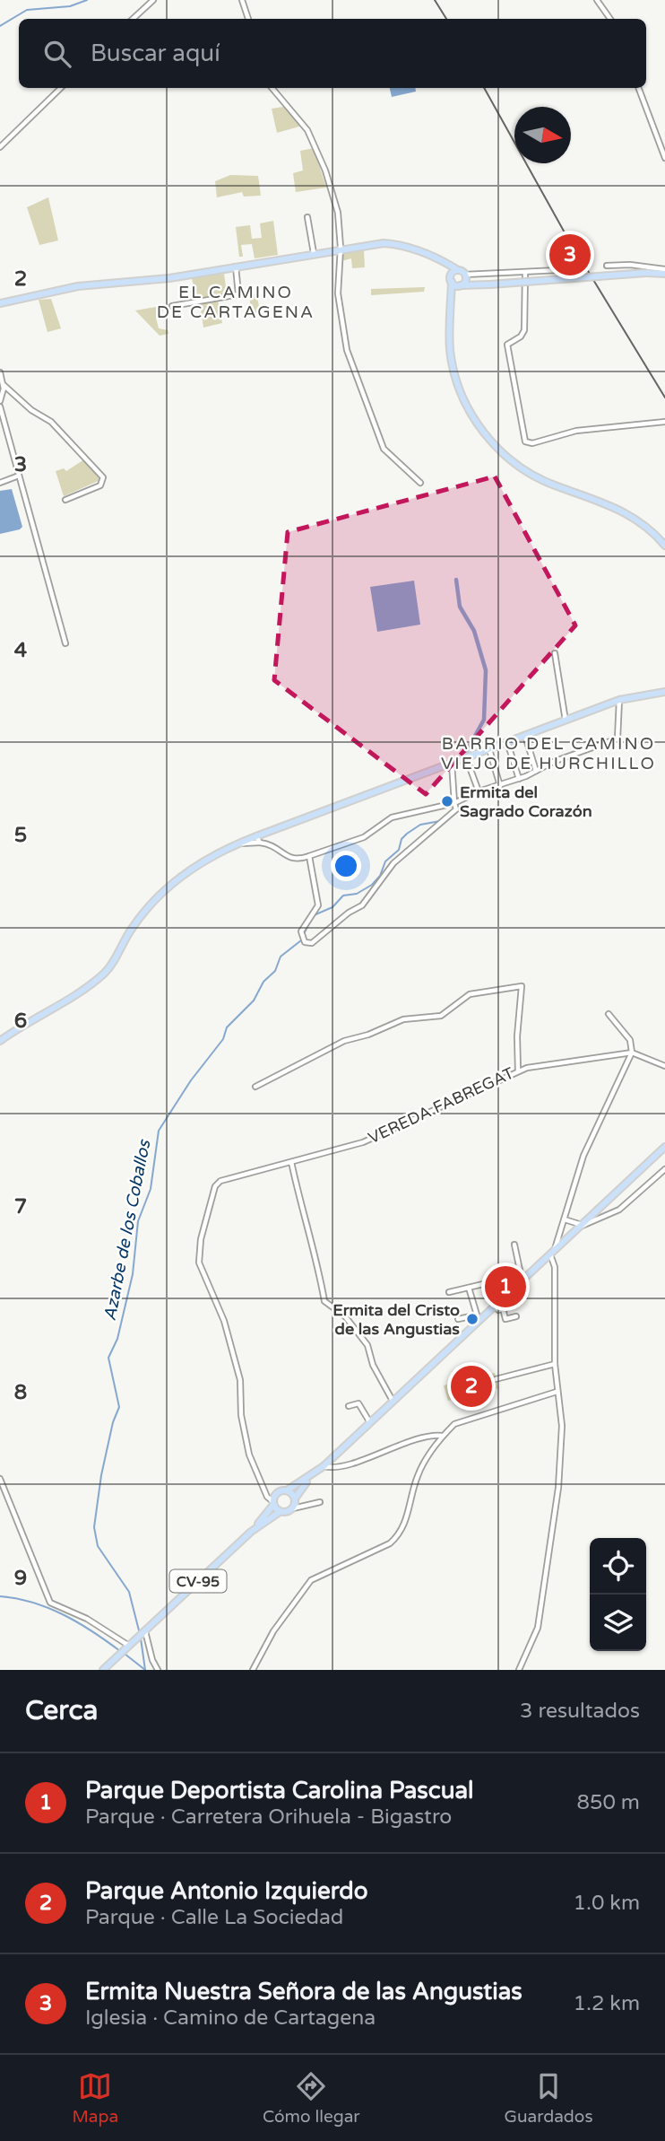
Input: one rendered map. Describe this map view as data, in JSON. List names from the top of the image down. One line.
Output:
{"streets":{"main road":["CV-95"],"street":["VEREDA FABREGAT"]},"crossings":[["VEREDA FABREGAT","CV-95"]],"districts":["EL CAMINO DE CARTAGENA","BARRIO DEL CAMINO VIEJO DE HURCHILLO"],"water":["Azarbe de los Coballos"],"places":["Ermita del Sagrado Corazón","Ermita del Cristo de las Angustias"],"north":"right","page":{"search":"Buscar aquí","pins":["3","1","2"],"heading":["Cerca","3 resultados"],"list":[{"mark":"1","name":"Parque Deportista Carolina Pascual","note":"Parque · Carretera Orihuela - Bigastro","value":"850 m"},{"mark":"2","name":"Parque Antonio Izquierdo","note":"Parque · Calle La Sociedad","value":"1.0 km"},{"mark":"3","name":"Ermita Nuestra Señora de las Angustias","note":"Iglesia · Camino de Cartagena","value":"1.2 km"}],"nav":["Mapa","Cómo llegar","Guardados"]},"grid":{"rows":["2","3","4","5","6","7","8","9"]}}
